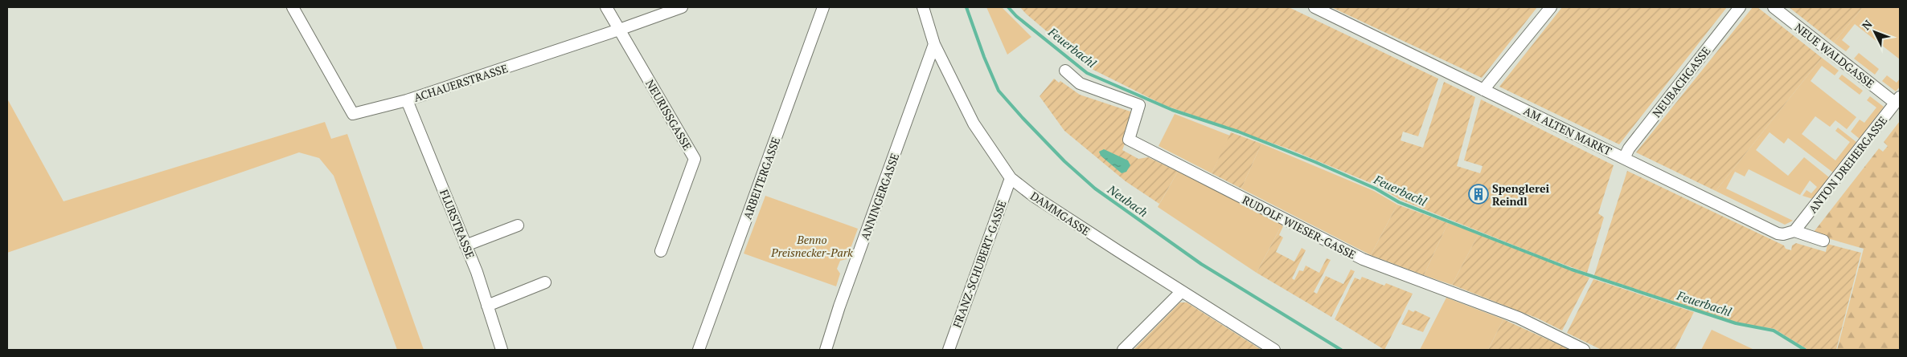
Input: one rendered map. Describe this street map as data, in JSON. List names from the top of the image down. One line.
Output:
{"streets":{"street":["NEUE WALDGASSE","NEUBACHGASSE","ACHAUERSTRASSE","NEURISSGASSE","AM ALTEN MARKT","ANTON DREHERGASSE","ARBEITERGASSE","ANNINGERGASSE","DAMMGASSE","FLURSTRASSE","RUDOLF WIESER-GASSE","FRANZ-SCHUBERT-GASSE"]},"crossings":[["NEUE WALDGASSE","ANTON DREHERGASSE"],["NEUBACHGASSE","AM ALTEN MARKT"],["ACHAUERSTRASSE","NEURISSGASSE"],["ACHAUERSTRASSE","FLURSTRASSE"],["AM ALTEN MARKT","ANTON DREHERGASSE"],["ANNINGERGASSE","DAMMGASSE"],["DAMMGASSE","FRANZ-SCHUBERT-GASSE"]],"water":["Feuerbachl","Neubach"],"parks":["Benno Preisnecker-Park"],"places":{"building":["Spenglerei Reindl"]},"north":"top left"}
